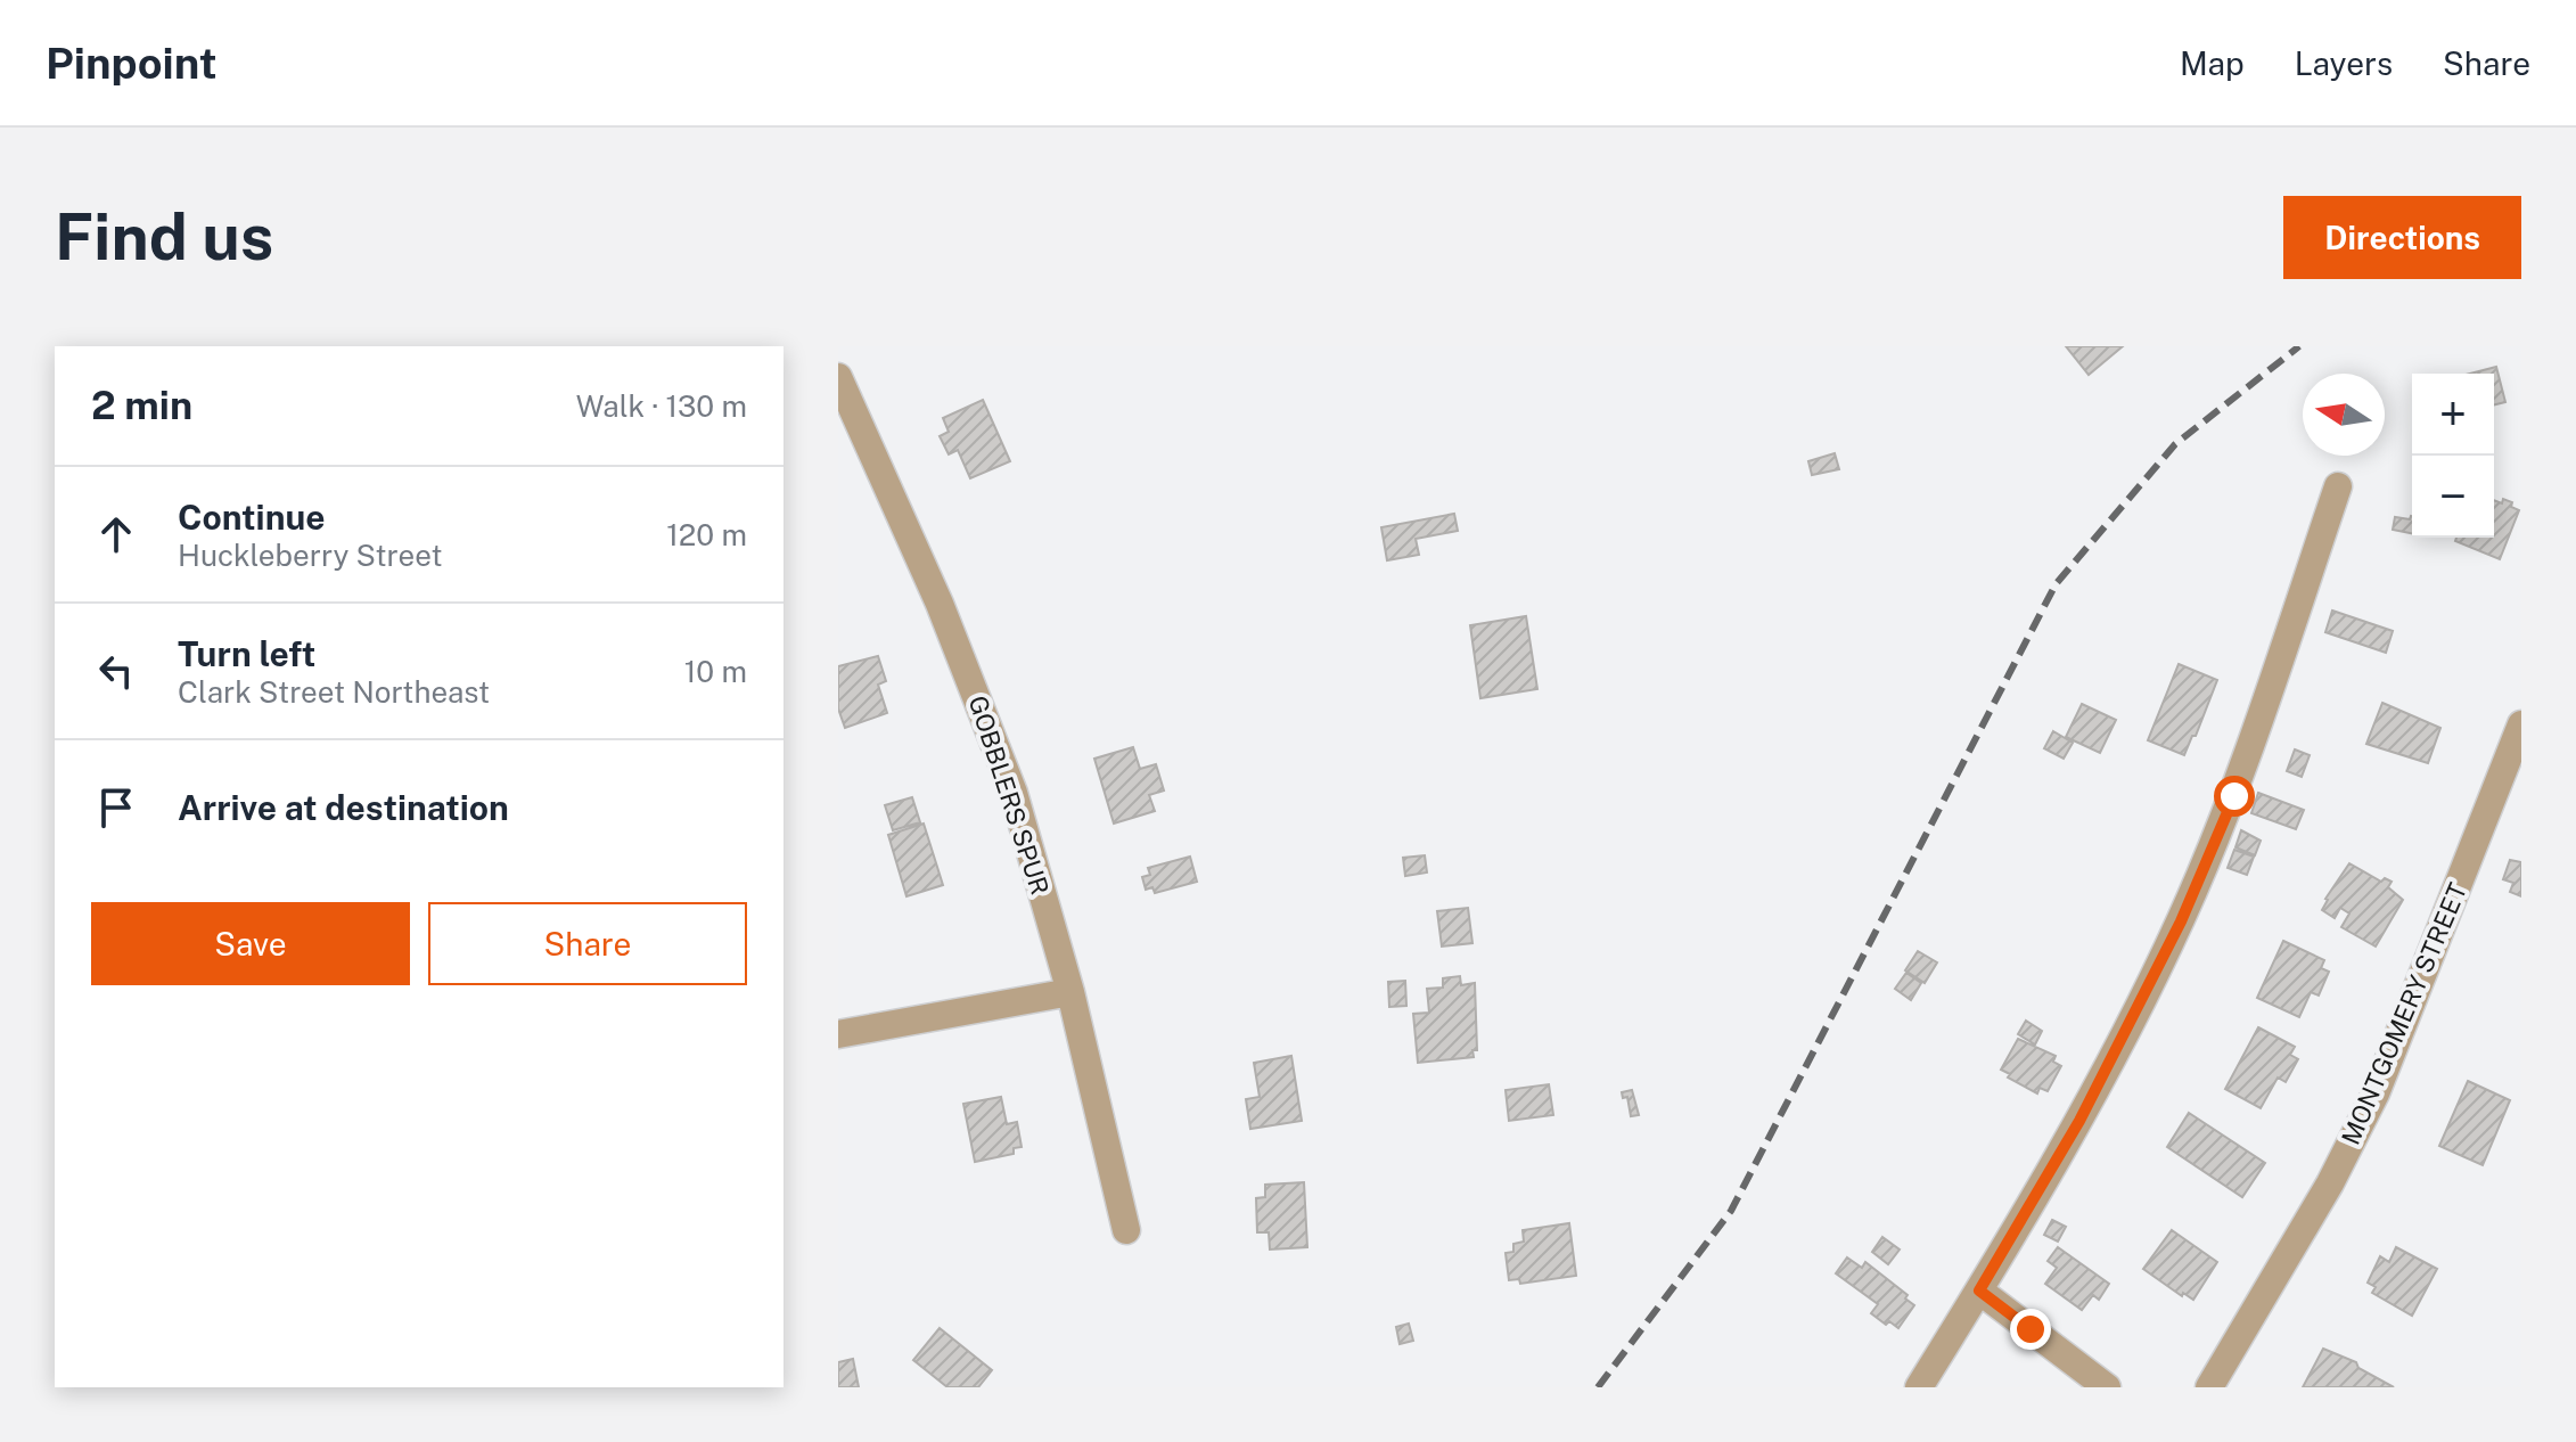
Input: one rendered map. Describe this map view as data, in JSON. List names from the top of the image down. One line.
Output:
{"streets":{"street":["GOBBLERS SPUR","MONTGOMERY STREET"]},"north":"left","page":{"header":"Pinpoint","nav":["Map","Layers","Share"],"buttons":["Directions",["Save","Share"]],"title":"Find us","heading":["2 min","Walk · 130 m"],"map_buttons":["+","−"],"list":[["Continue","Huckleberry Street","120 m"],["Turn left","Clark Street Northeast","10 m"],"Arrive at destination"]}}
